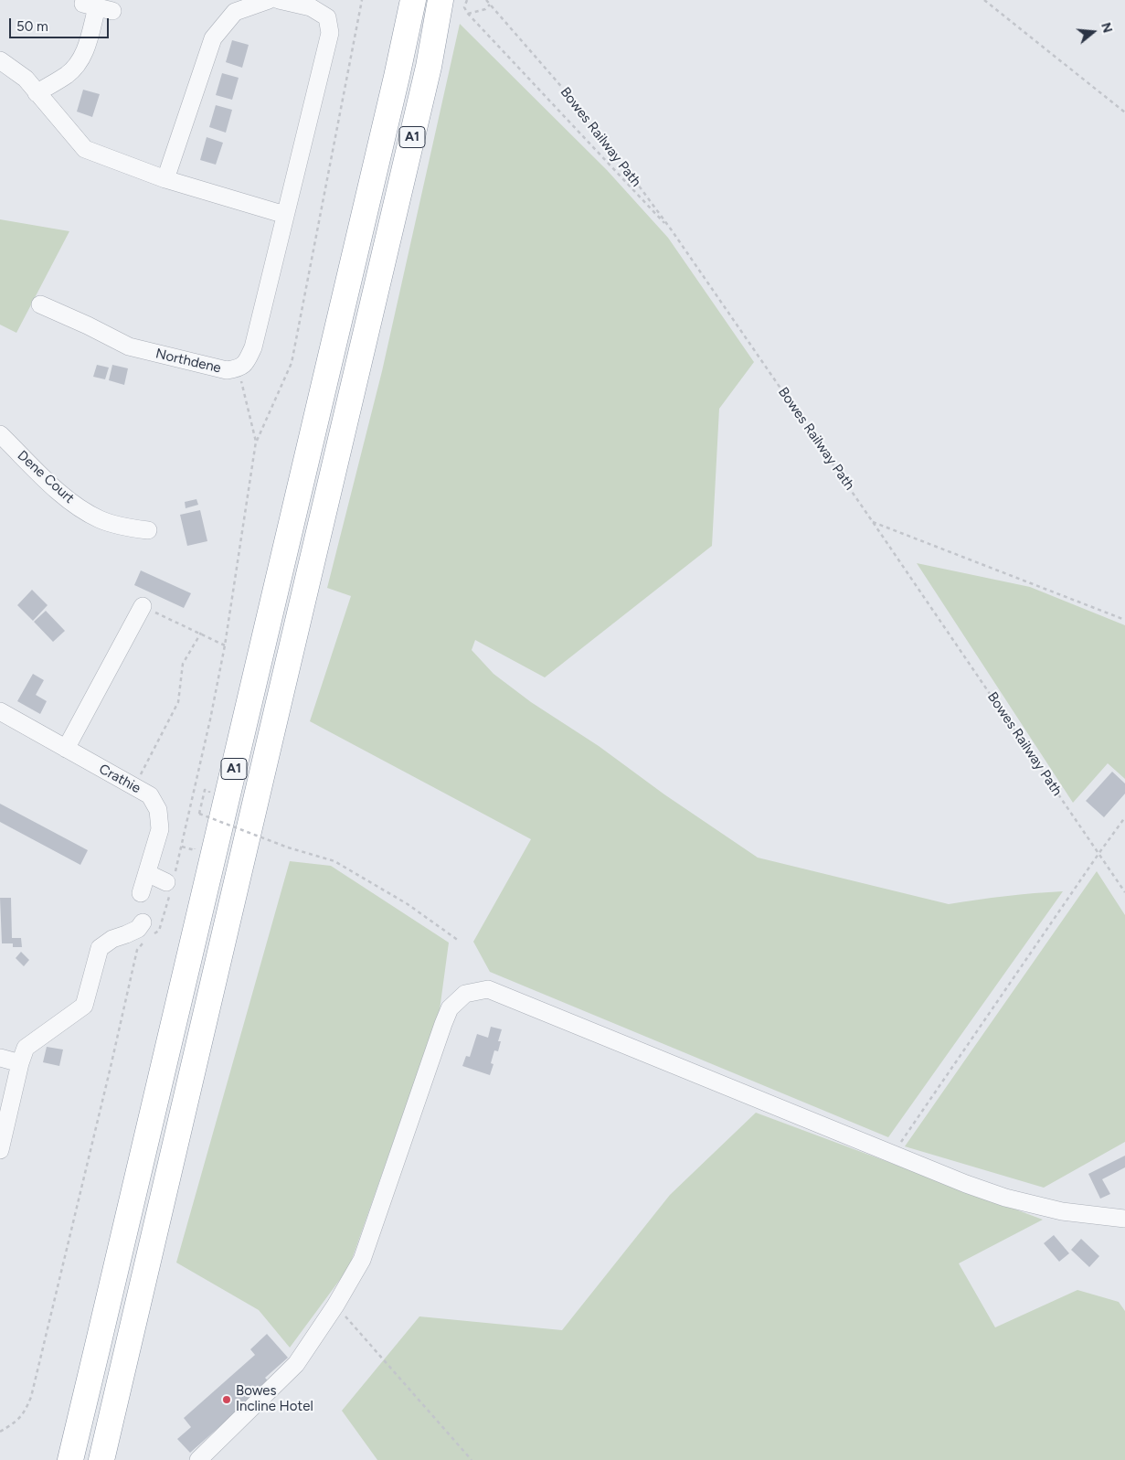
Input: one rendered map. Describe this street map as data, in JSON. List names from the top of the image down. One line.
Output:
{"streets":{"highway":["A1"],"street":["Northdene","Dene Court","Crathie"],"path":["Bowes Railway Path"]},"places":["Bowes Incline Hotel"],"scale_bar":"50 m","north":"right"}
